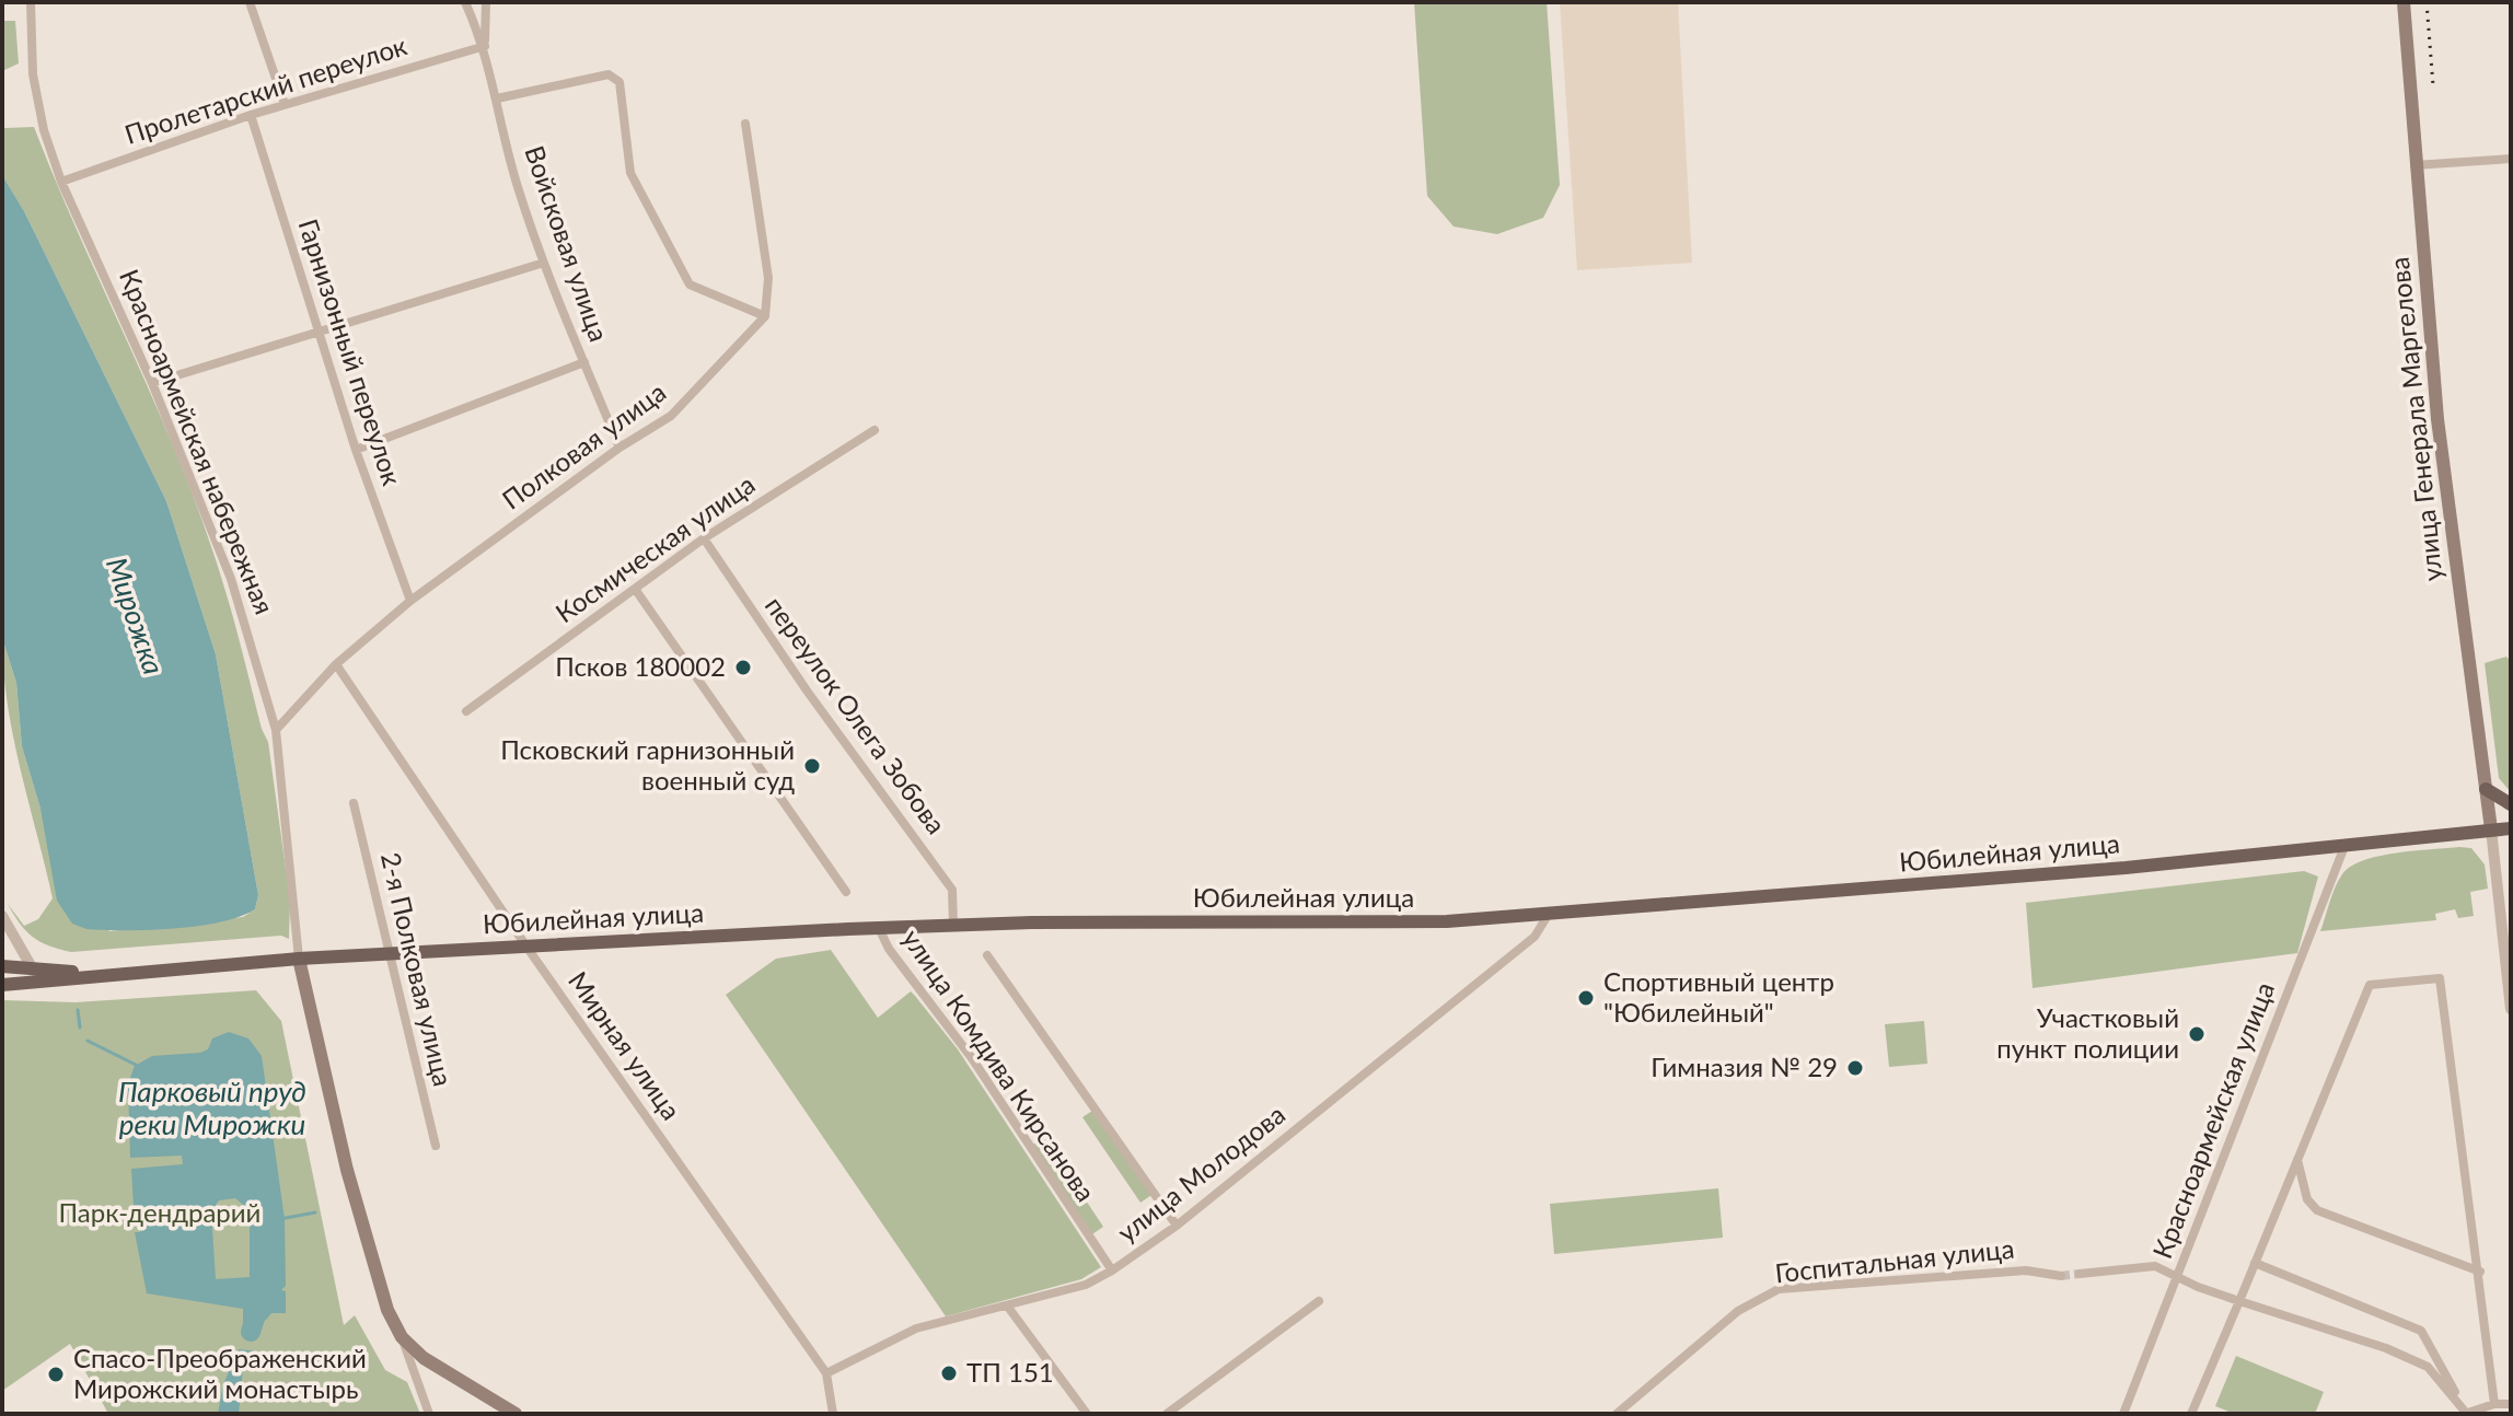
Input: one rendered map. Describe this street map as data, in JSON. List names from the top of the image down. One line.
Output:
{"streets":{"main road":["улица Генерала Маргелова","Красноармейская набережная","Юбилейная улица"],"street":["Пролетарский переулок","Войсковая улица","Гарнизонный переулок","Полковая улица","Космическая улица","переулок Олега Зобова","2-я Полковая улица","Мирная улица","улица Комдива Кирсанова","Красноармейская улица","улица Молодова","Госпитальная улица"]},"crossings":[["Пролетарский переулок","Войсковая улица"],["Пролетарский переулок","Гарнизонный переулок"],["Пролетарский переулок","Красноармейская набережная"],["Войсковая улица","Полковая улица"],["Гарнизонный переулок","Полковая улица"],["улица Генерала Маргелова","Юбилейная улица"],["Красноармейская набережная","Полковая улица"],["Красноармейская набережная","Юбилейная улица"],["Полковая улица","Мирная улица"],["Космическая улица","переулок Олега Зобова"],["переулок Олега Зобова","Юбилейная улица"],["Юбилейная улица","2-я Полковая улица"],["Юбилейная улица","Мирная улица"],["Юбилейная улица","улица Комдива Кирсанова"],["Юбилейная улица","Красноармейская улица"],["Юбилейная улица","улица Молодова"],["Мирная улица","улица Молодова"],["улица Комдива Кирсанова","улица Молодова"]],"water":["Мирожка","Парковый пруд реки Мирожки"],"parks":["Парк-дендрарий"],"places":["Псков 180002","Псковский гарнизонный военный суд","Спортивный центр \"Юбилейный\"","Участковый пункт полиции","Гимназия № 29","ТП 151","Спасо-Преображенский Мирожский монастырь"]}
